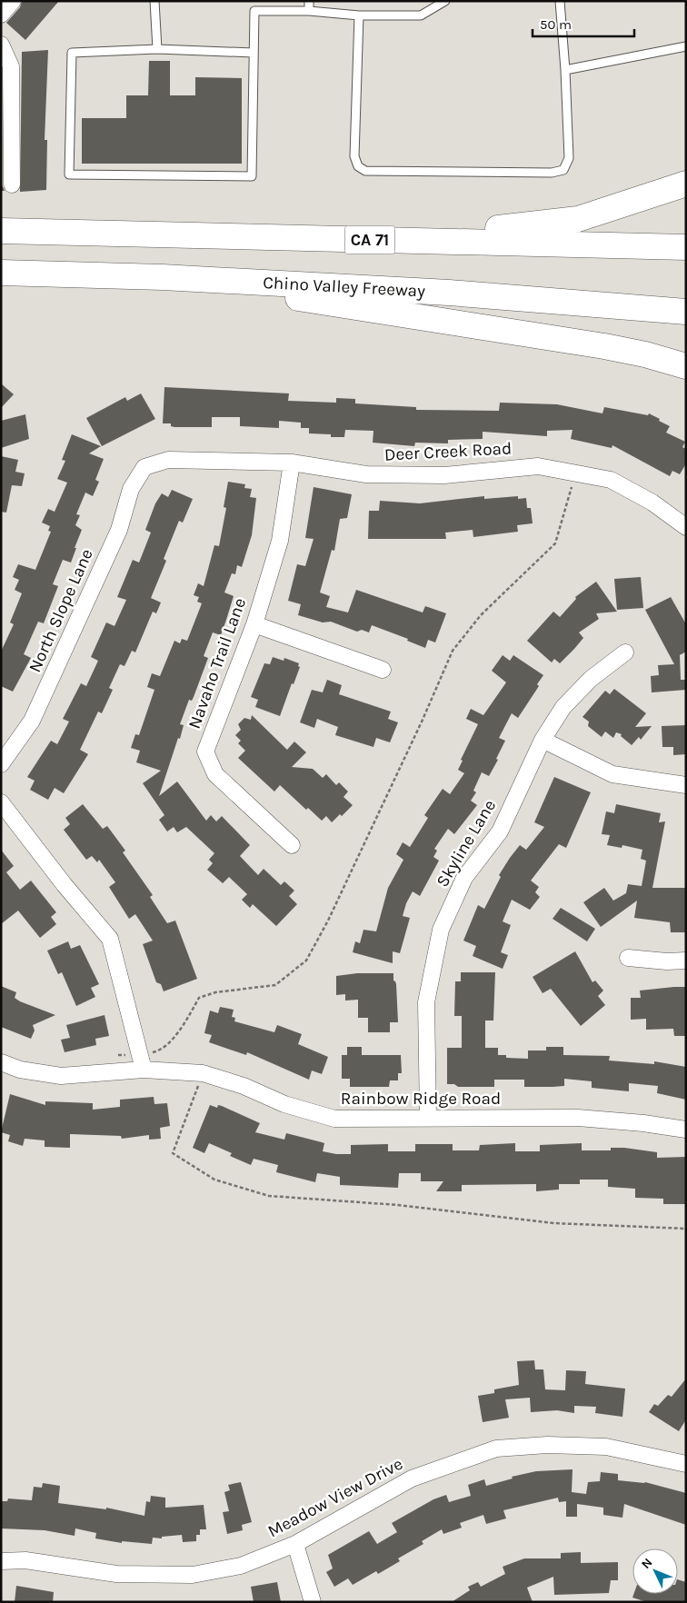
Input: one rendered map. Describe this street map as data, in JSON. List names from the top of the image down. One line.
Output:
{"streets":{"highway":["CA 71","Chino Valley Freeway"],"street":["Deer Creek Road","North Slope Lane","Navaho Trail Lane","Skyline Lane","Rainbow Ridge Road","Meadow View Drive"]},"crossings":[["Deer Creek Road","North Slope Lane"],["Deer Creek Road","Navaho Trail Lane"],["Skyline Lane","Rainbow Ridge Road"]],"scale_bar":"50 m","north":"top left"}
